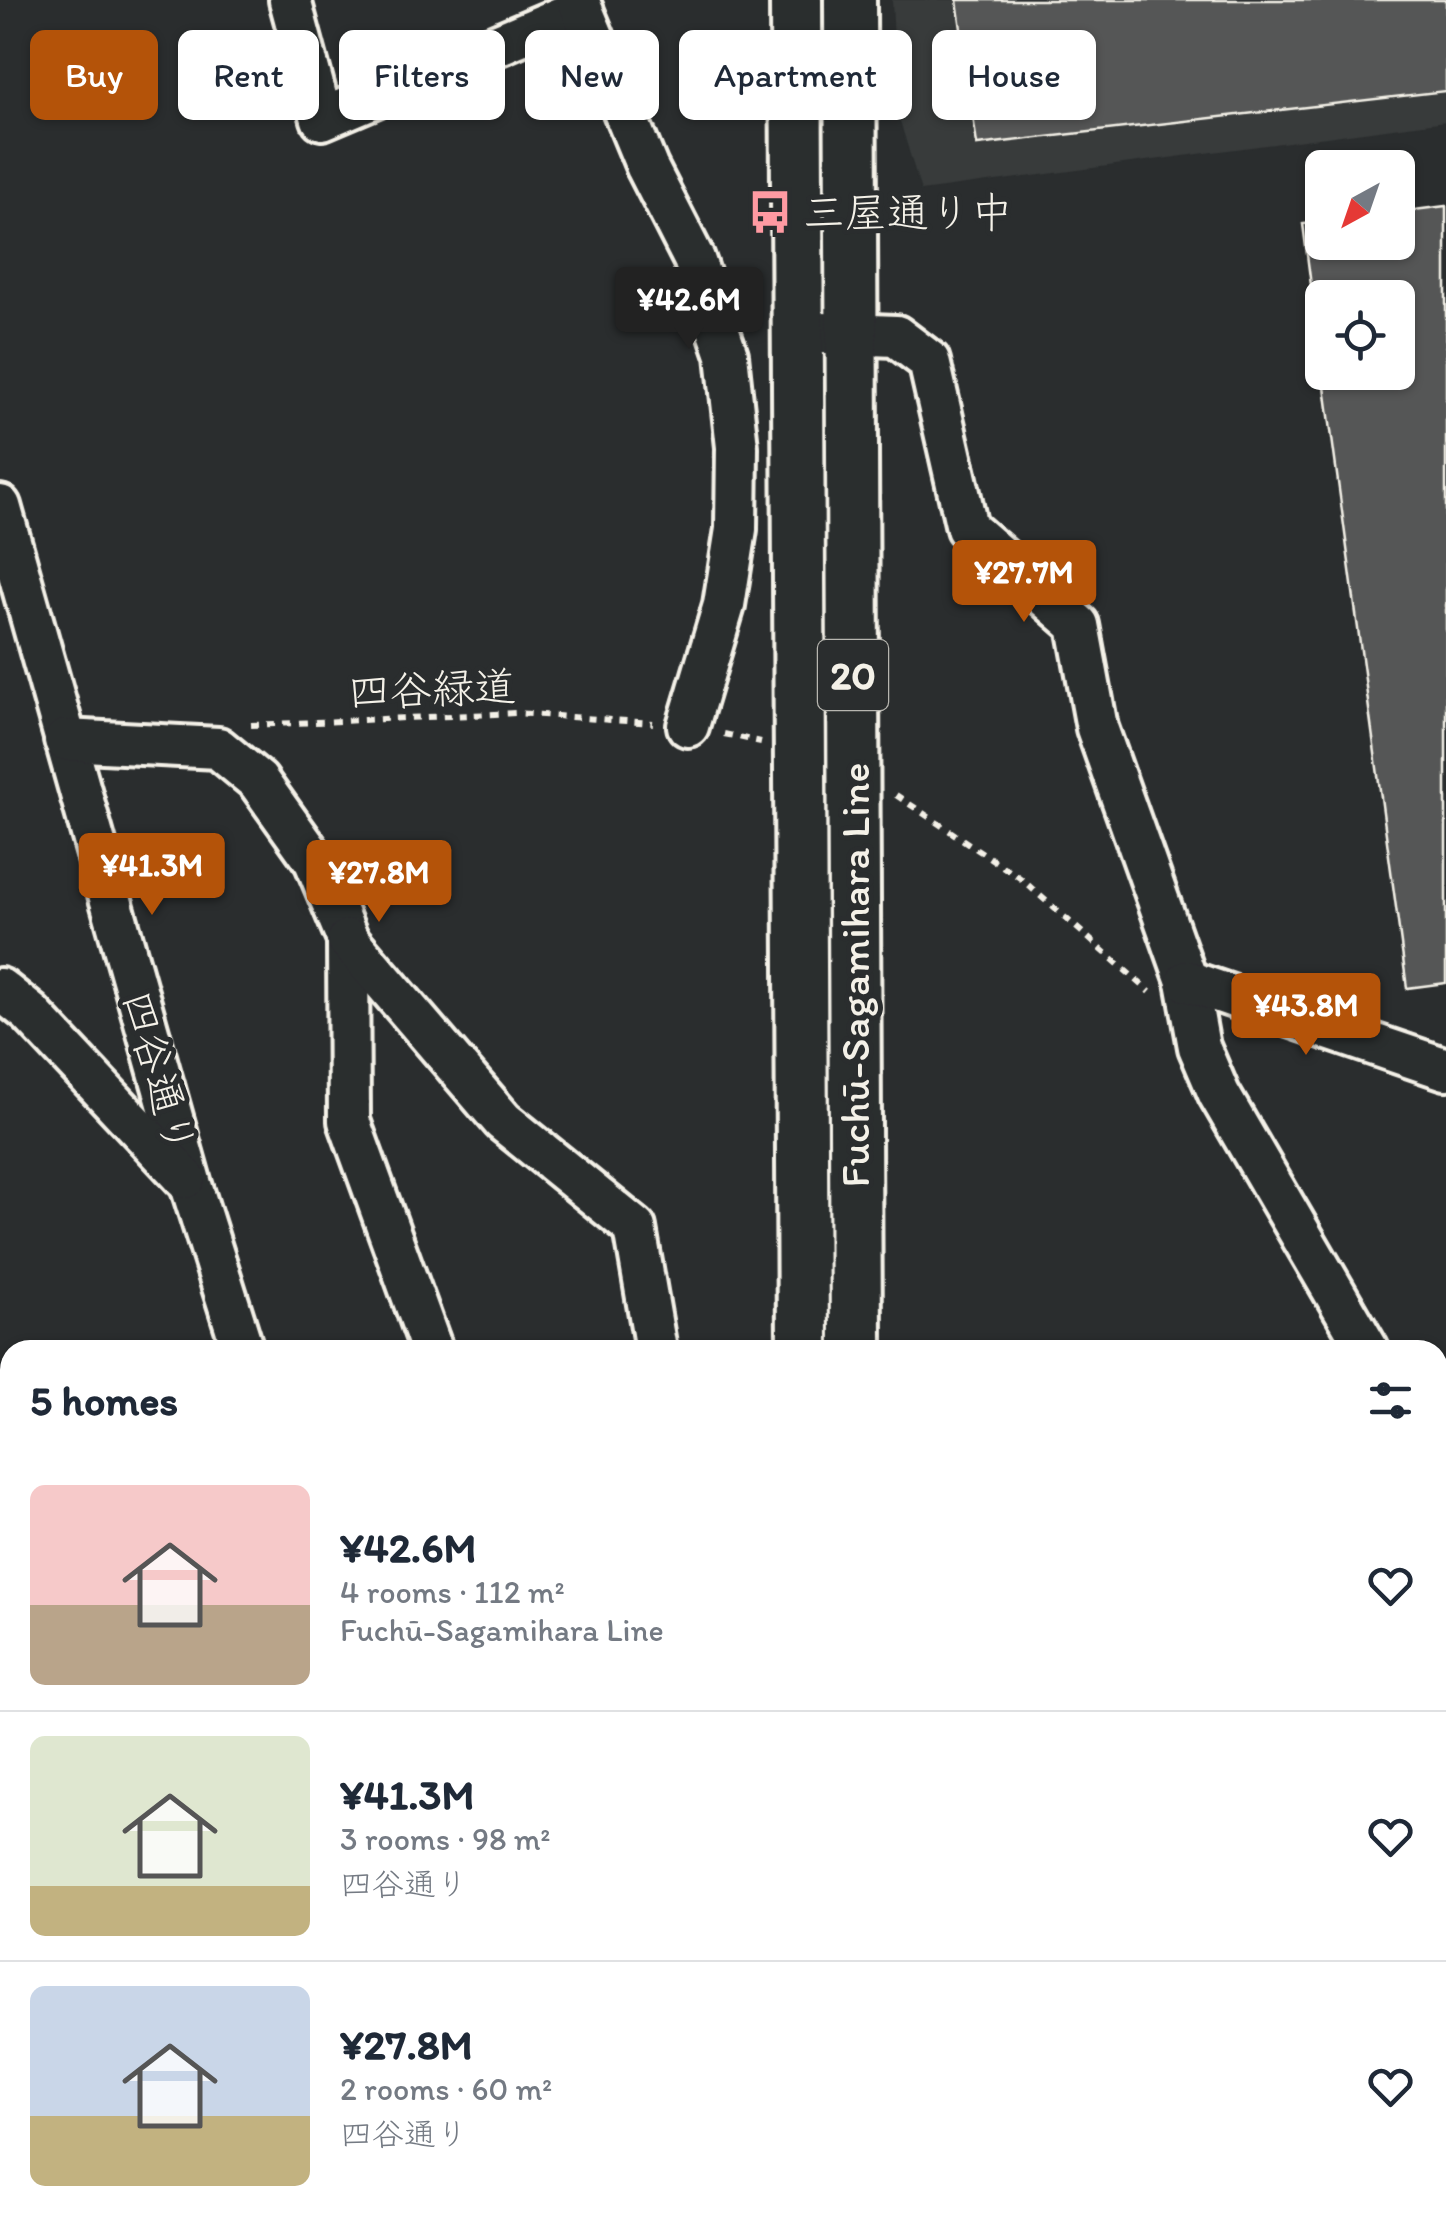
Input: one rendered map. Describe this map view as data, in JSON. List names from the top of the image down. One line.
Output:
{"streets":{"main road":["20","Fuchū-Sagamihara Line"],"street":["四谷通り"],"path":["四谷緑道"]},"crossings":[["四谷緑道","Fuchū-Sagamihara Line"]],"places":{"bus stop":["三屋通り中"]},"north":"bottom left","page":{"chip":["Buy","Rent","Filters","New","Apartment","House"],"price":["¥42.6M","¥27.7M","¥41.3M","¥27.8M","¥43.8M"],"heading":"5 homes","list":[{"name":"¥42.6M","note":"4 rooms · 112 m² · Fuchū-Sagamihara Line"},{"name":"¥41.3M","note":"3 rooms · 98 m² · 四谷通り"},{"name":"¥27.8M","note":"2 rooms · 60 m² · 四谷通り"}]}}
